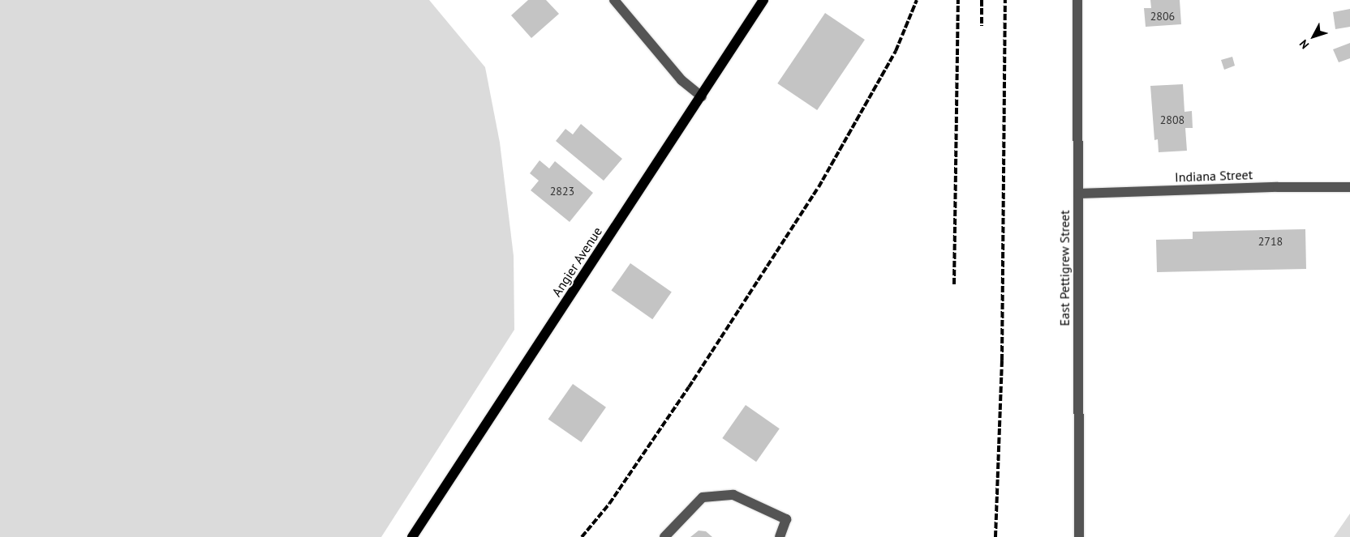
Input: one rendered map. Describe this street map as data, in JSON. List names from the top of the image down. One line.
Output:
{"streets":{"main road":["Angier Avenue"],"street":["Indiana Street","East Pettigrew Street"]},"crossings":[["Indiana Street","East Pettigrew Street"]],"house_numbers":["2806","2808","2823","2718"],"north":"bottom left"}
